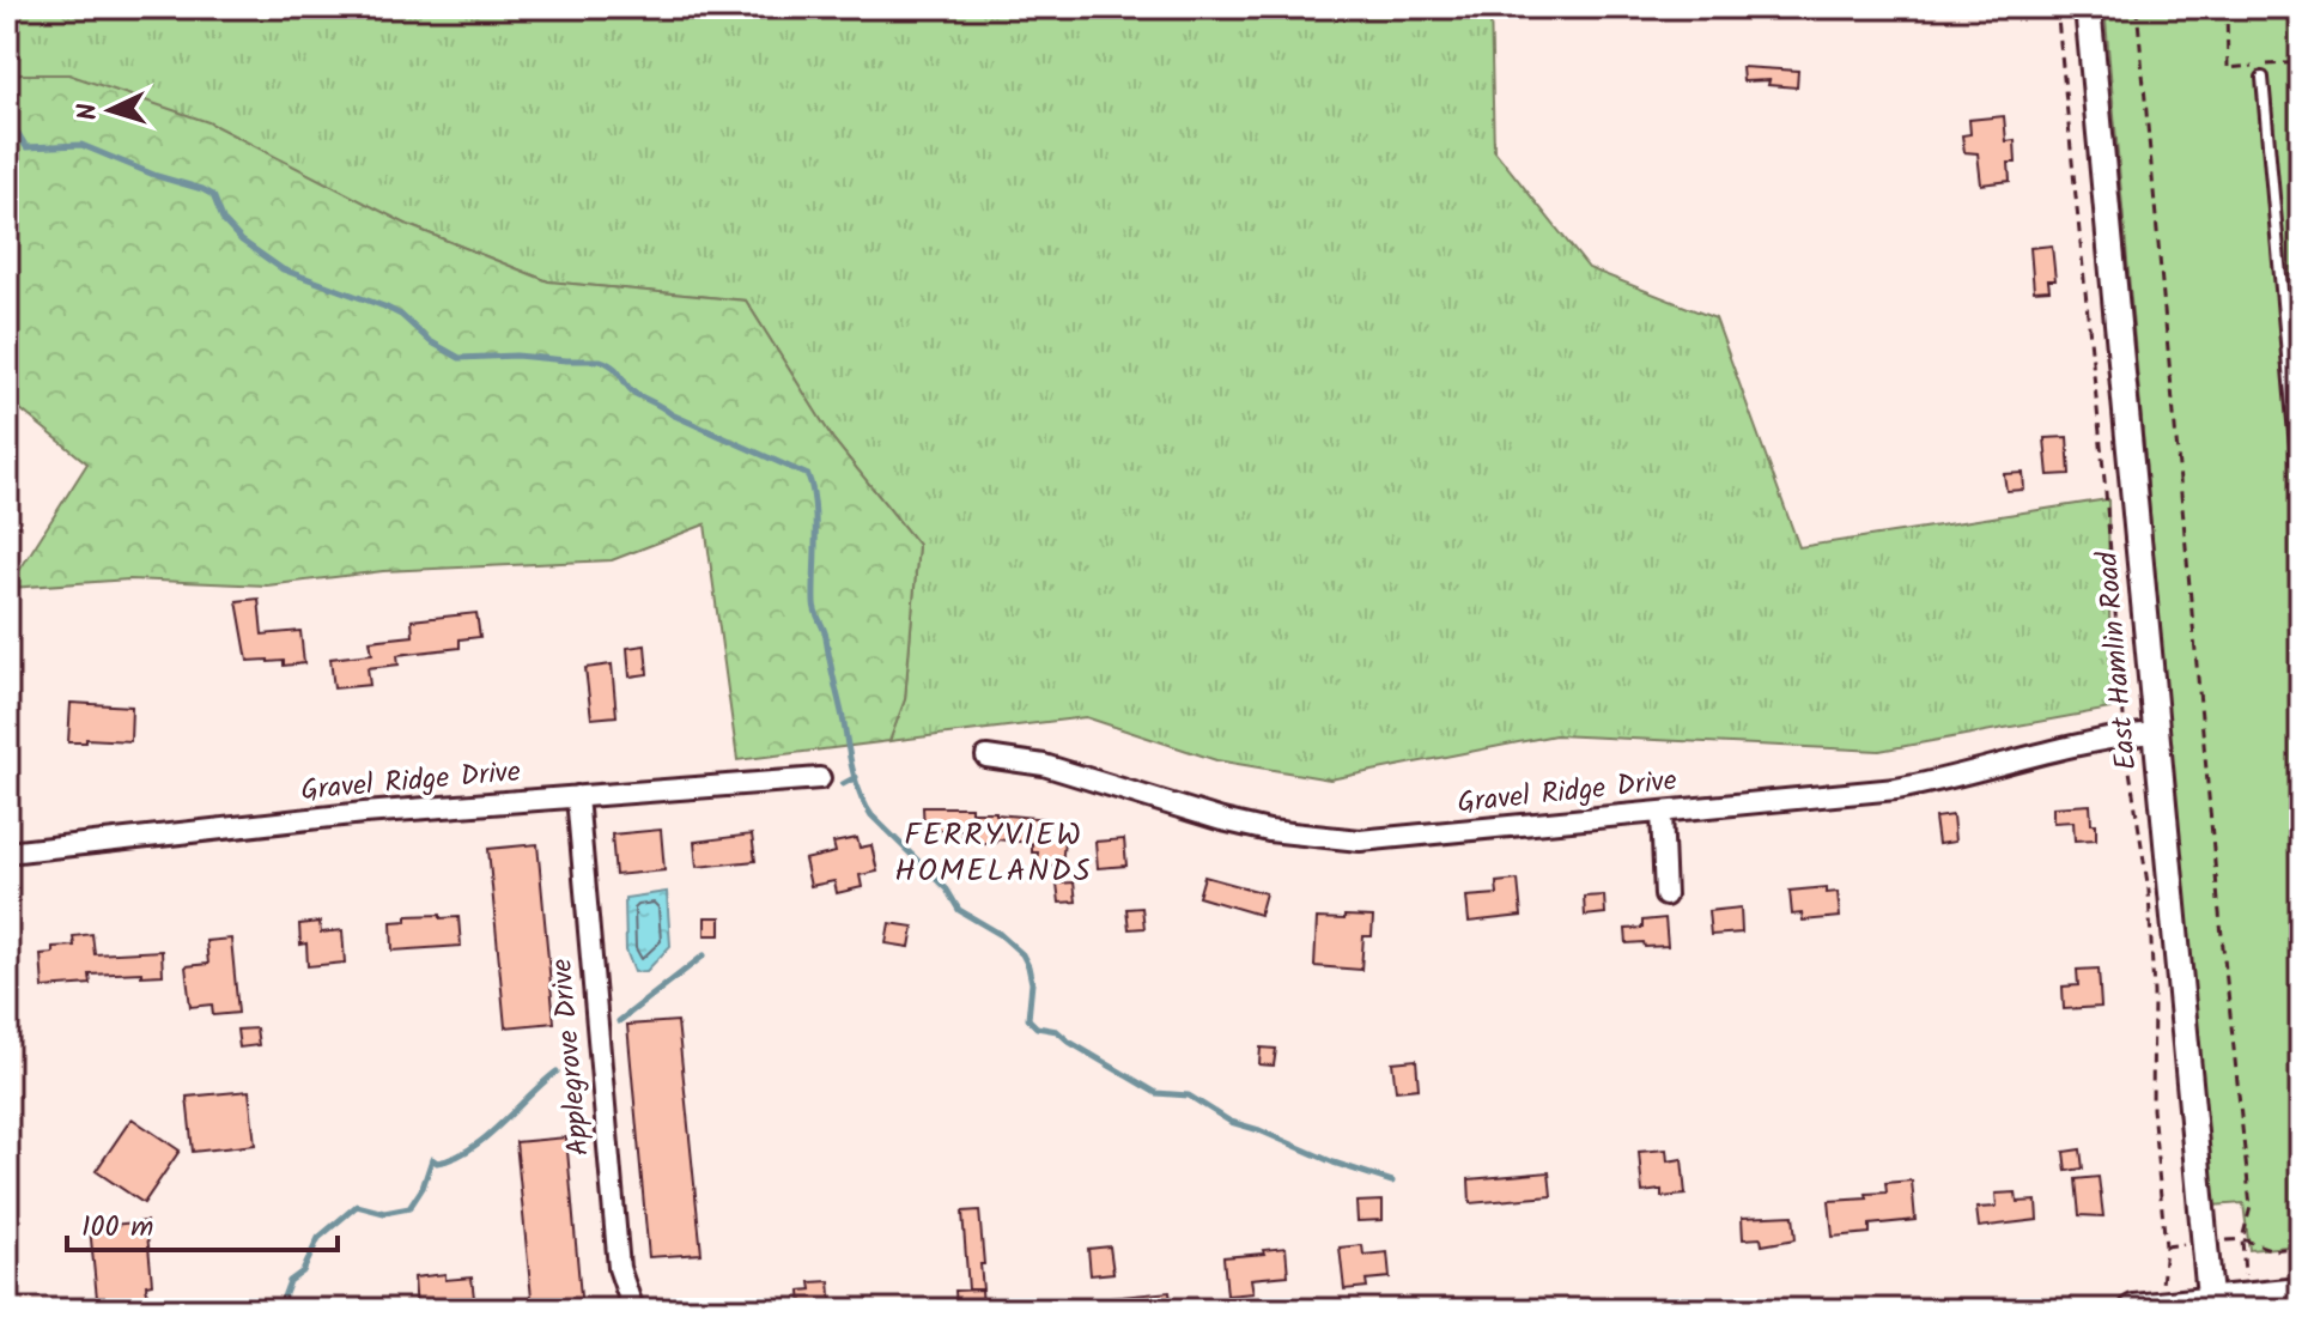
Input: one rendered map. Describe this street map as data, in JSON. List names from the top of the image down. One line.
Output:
{"streets":{"street":["East Hamlin Road","Gravel Ridge Drive","Applegrove Drive"]},"crossings":[["East Hamlin Road","Gravel Ridge Drive"],["Gravel Ridge Drive","Applegrove Drive"]],"districts":["FERRYVIEW HOMELANDS"],"scale_bar":"100 m","north":"left"}
